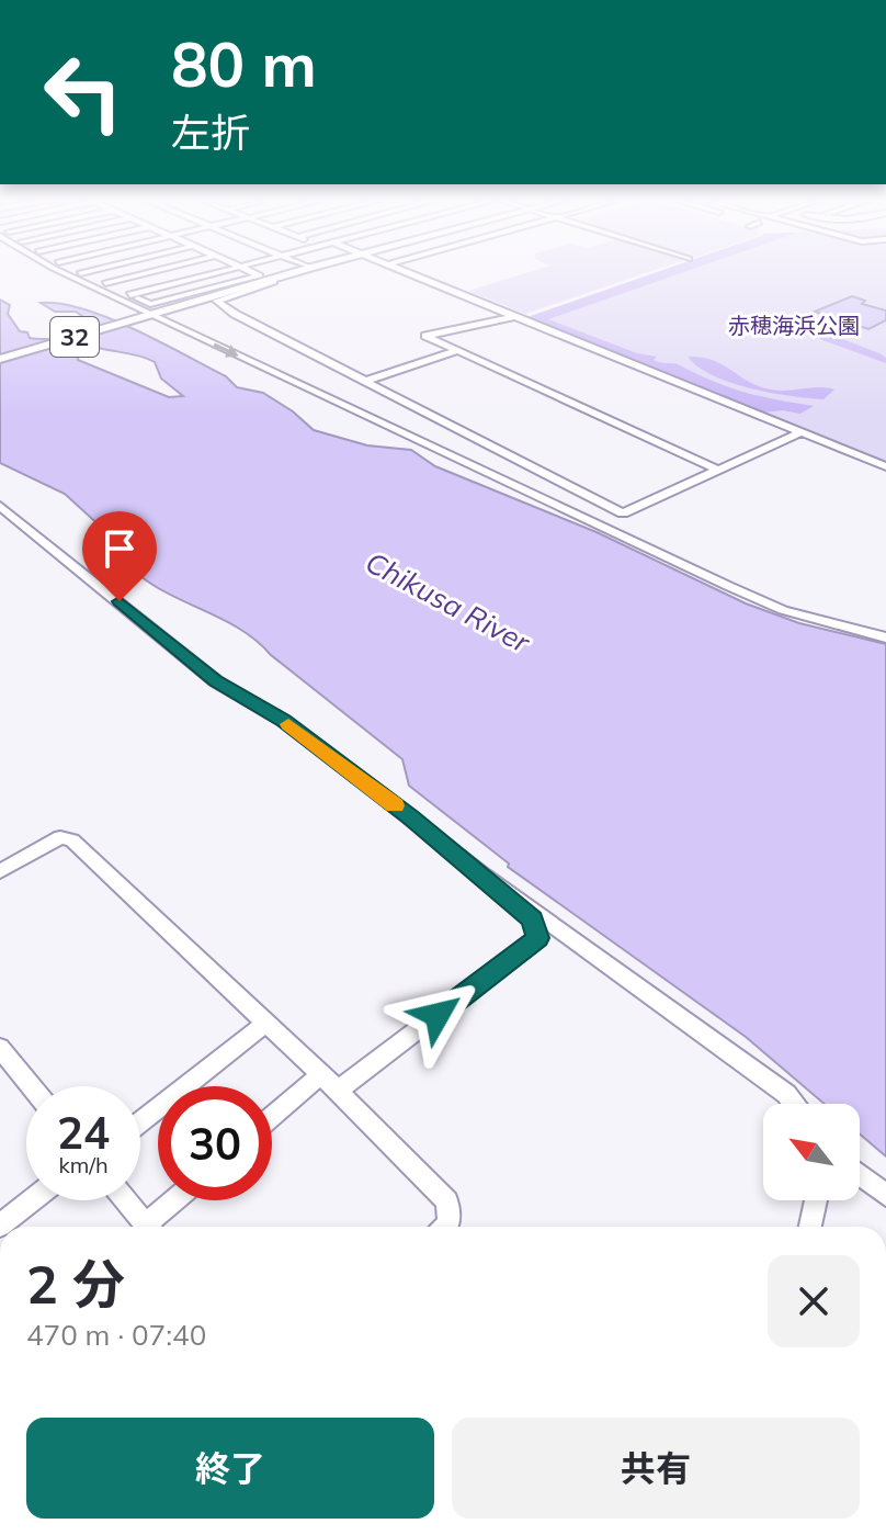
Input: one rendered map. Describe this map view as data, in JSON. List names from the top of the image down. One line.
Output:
{"streets":{"main road":["32"]},"water":["Chikusa River"],"parks":["赤穂海浜公園"],"north":"top left","page":{"turn":["80 m","左折"],"speed":"24 km/h","limit":"30","heading":["2 分","470 m · 07:40"],"buttons":["終了","共有"]}}
